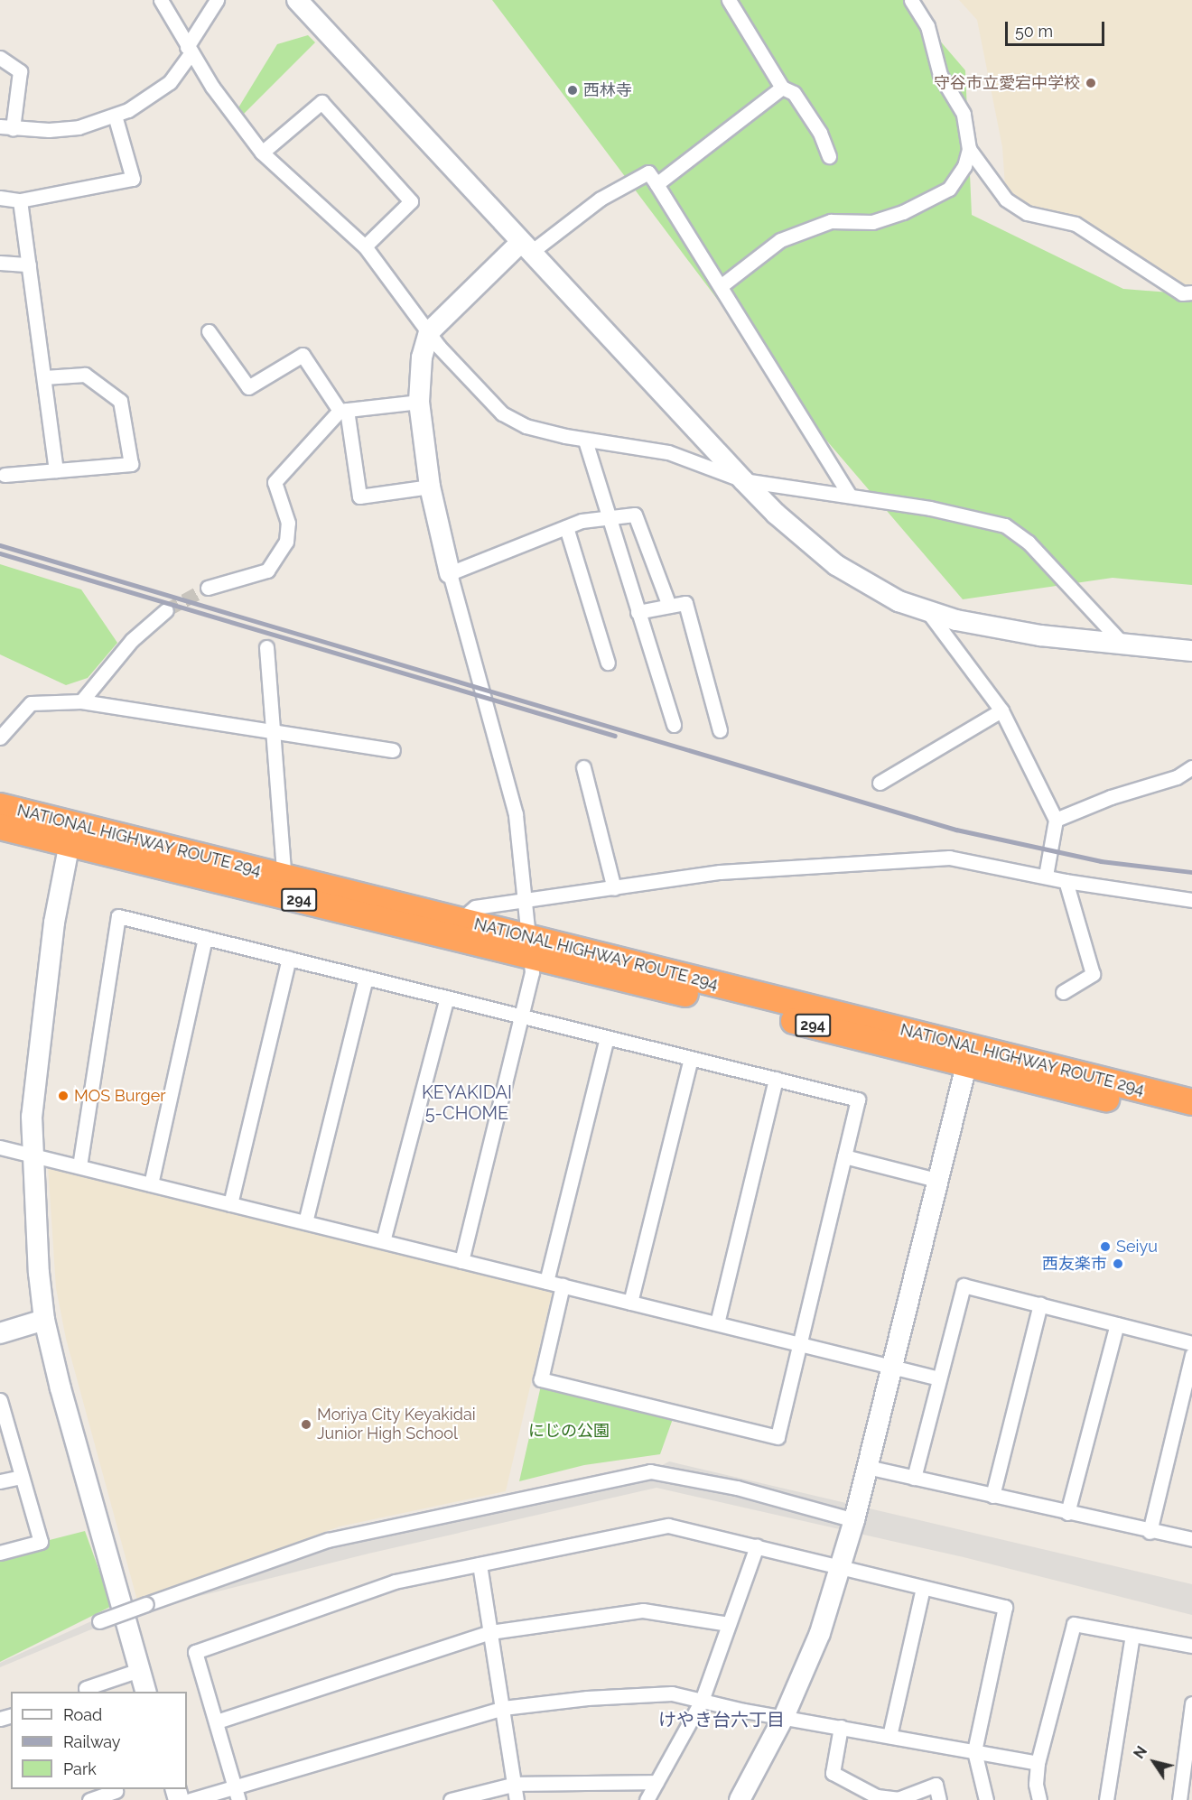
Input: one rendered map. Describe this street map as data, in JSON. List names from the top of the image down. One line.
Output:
{"streets":{"highway":["NATIONAL HIGHWAY ROUTE 294","294"]},"districts":["KEYAKIDAI 5-CHOME","けやき台六丁目"],"parks":["にじの公園"],"places":["守谷市立愛宕中学校","西林寺","MOS Burger","Seiyu","西友楽市","Moriya City Keyakidai Junior High School"],"legend":["Road","Railway","Park"],"scale_bar":"50 m","north":"top left"}
